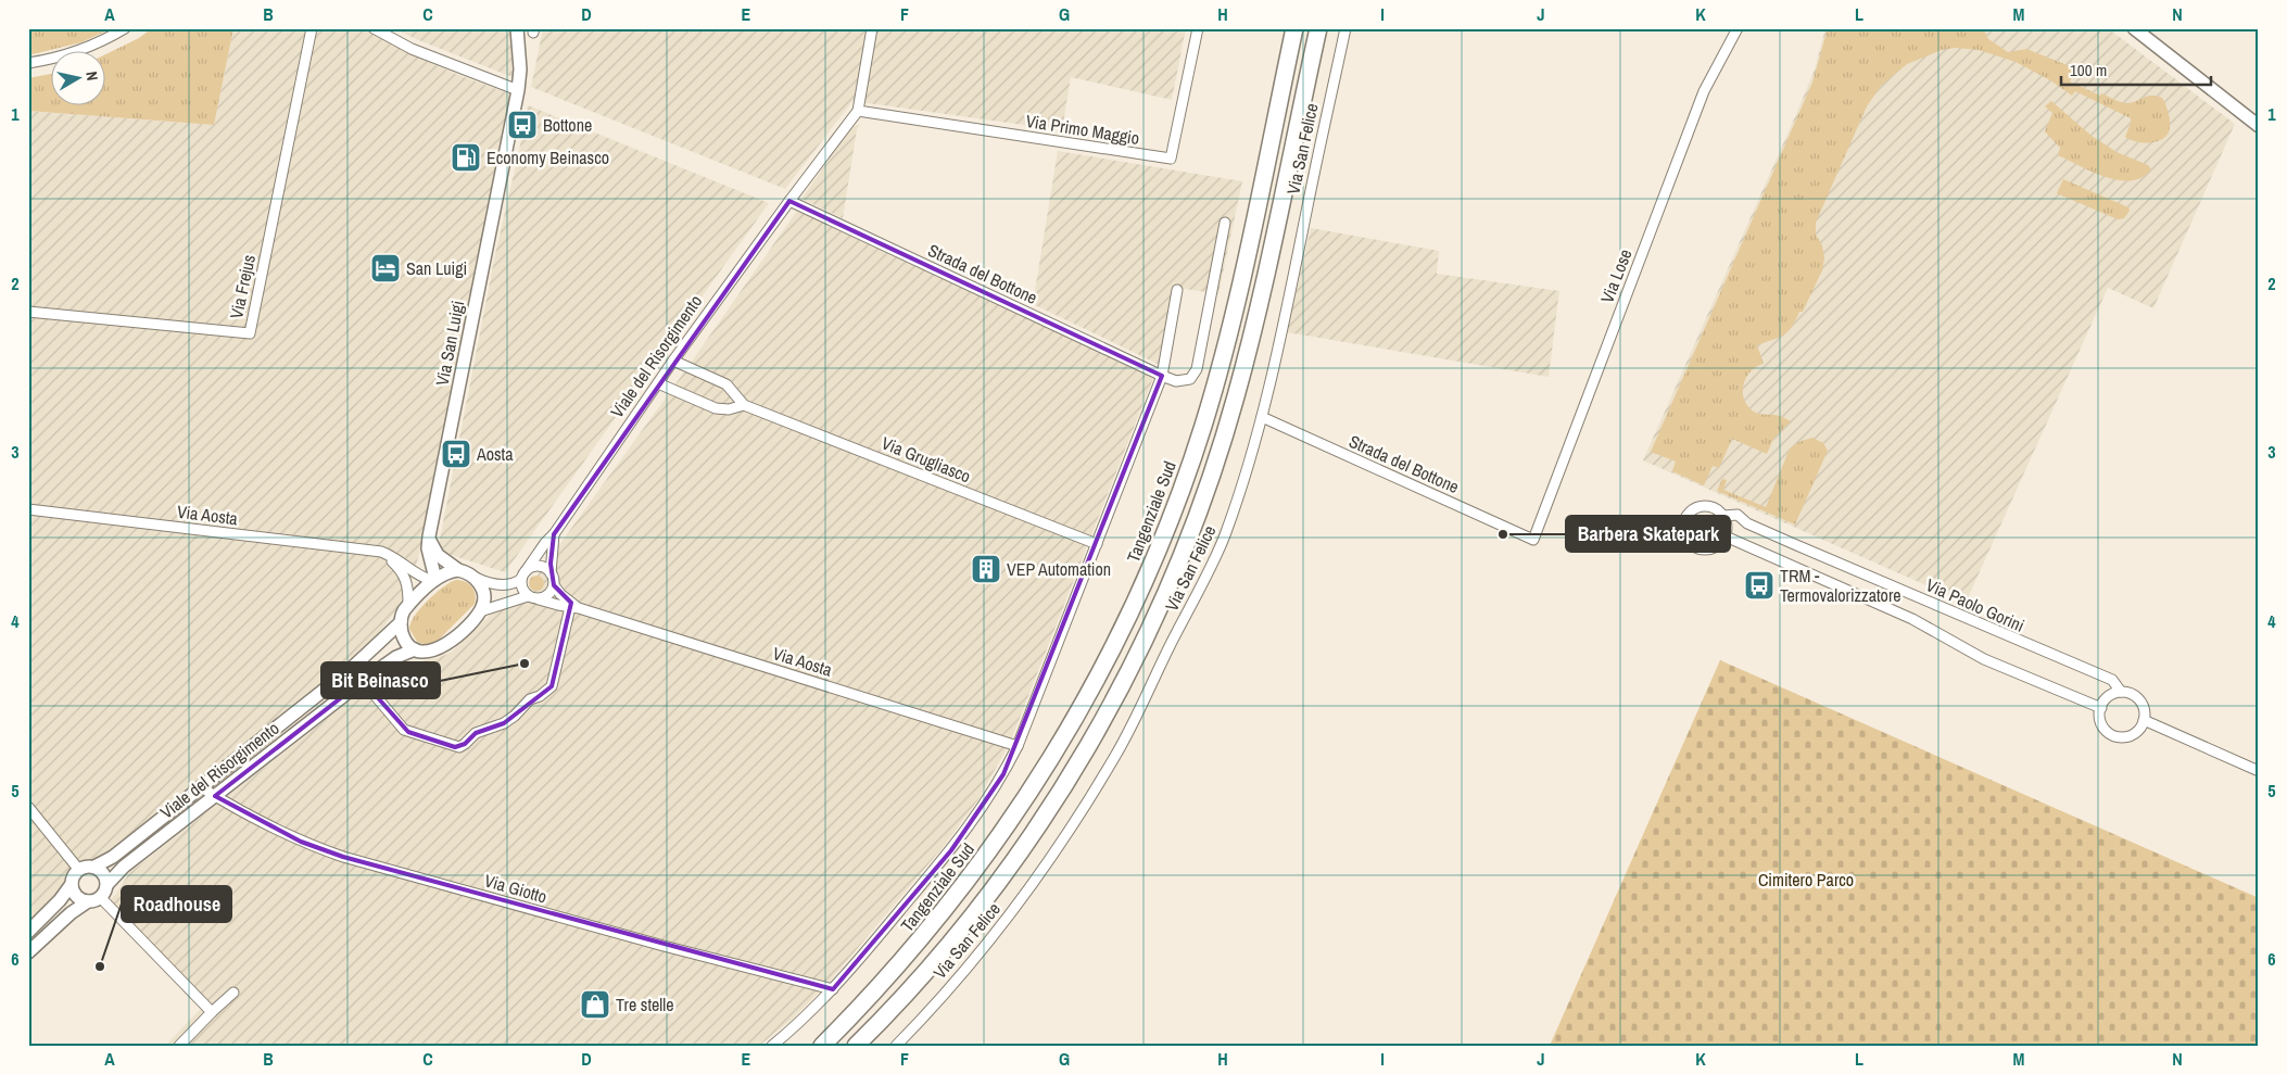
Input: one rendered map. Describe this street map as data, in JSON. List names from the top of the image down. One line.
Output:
{"streets":{"highway":["Tangenziale Sud"],"street":["Via Primo Maggio","Via San Felice","Strada del Bottone","Via Lose","Via Frejus","Via San Luigi","Viale del Risorgimento","Via Grugliasco","Via Aosta","Via Paolo Gorini","Via Giotto"]},"crossings":[["Via San Felice","Strada del Bottone"],["Strada del Bottone","Via Lose"],["Strada del Bottone","Viale del Risorgimento"],["Via San Luigi","Viale del Risorgimento"],["Via San Luigi","Via Aosta"],["Viale del Risorgimento","Via Grugliasco"],["Viale del Risorgimento","Via Aosta"],["Viale del Risorgimento","Via Giotto"]],"parks":["Cimitero Parco"],"places":{"bus stop":["Bottone","Aosta","TRM - Termovalorizzatore"],"fuel station":["Economy Beinasco"],"hotel":["San Luigi"],"other":["Barbera Skatepark","Bit Beinasco","Roadhouse"],"building":["VEP Automation"],"shop":["Tre stelle"]},"scale_bar":"100 m","north":"right","grid":{"columns":["A","B","C","D","E","F","G","H","I","J","K","L","M","N"],"rows":["1","2","3","4","5","6"]}}
